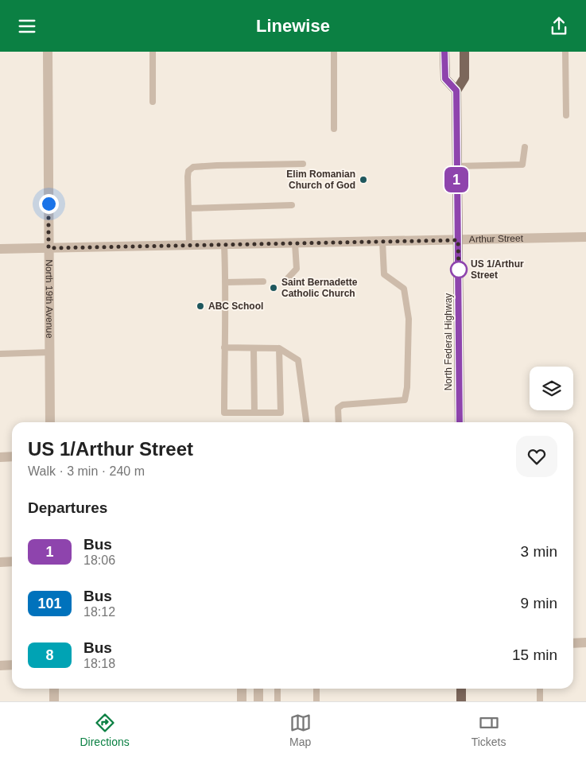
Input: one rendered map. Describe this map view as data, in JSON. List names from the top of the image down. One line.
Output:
{"streets":{"main road":["North Federal Highway"],"street":["Arthur Street","North 19th Avenue"]},"crossings":[["Arthur Street","North 19th Avenue"],["Arthur Street","North Federal Highway"]],"places":["Elim Romanian Church of God","US 1/Arthur Street","Saint Bernadette Catholic Church","ABC School"],"lines":["bus line 1"],"page":{"header":"Linewise","on_map":"1","heading":[["US 1/Arthur Street","Walk · 3 min · 240 m"],"Departures"],"list":[{"mark":"1","name":"Bus","note":"18:06","value":"3 min"},{"mark":"101","name":"Bus","note":"18:12","value":"9 min"},{"mark":"8","name":"Bus","note":"18:18","value":"15 min"}],"tabs":["Directions","Map","Tickets"]}}
